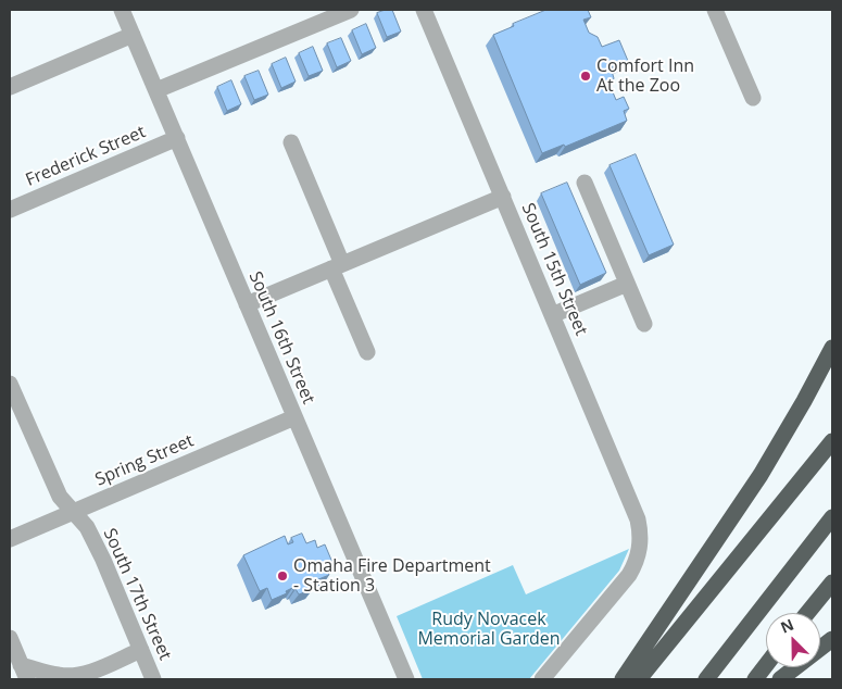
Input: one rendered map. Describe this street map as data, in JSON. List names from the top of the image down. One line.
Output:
{"streets":{"street":["Frederick Street","South 15th Street","South 16th Street","Spring Street","South 17th Street"]},"crossings":[["Frederick Street","South 16th Street"],["South 16th Street","Spring Street"],["Spring Street","South 17th Street"]],"parks":["Rudy Novacek Memorial Garden"],"places":["Comfort Inn At the Zoo","Omaha Fire Department - Station 3"],"north":"top left"}
